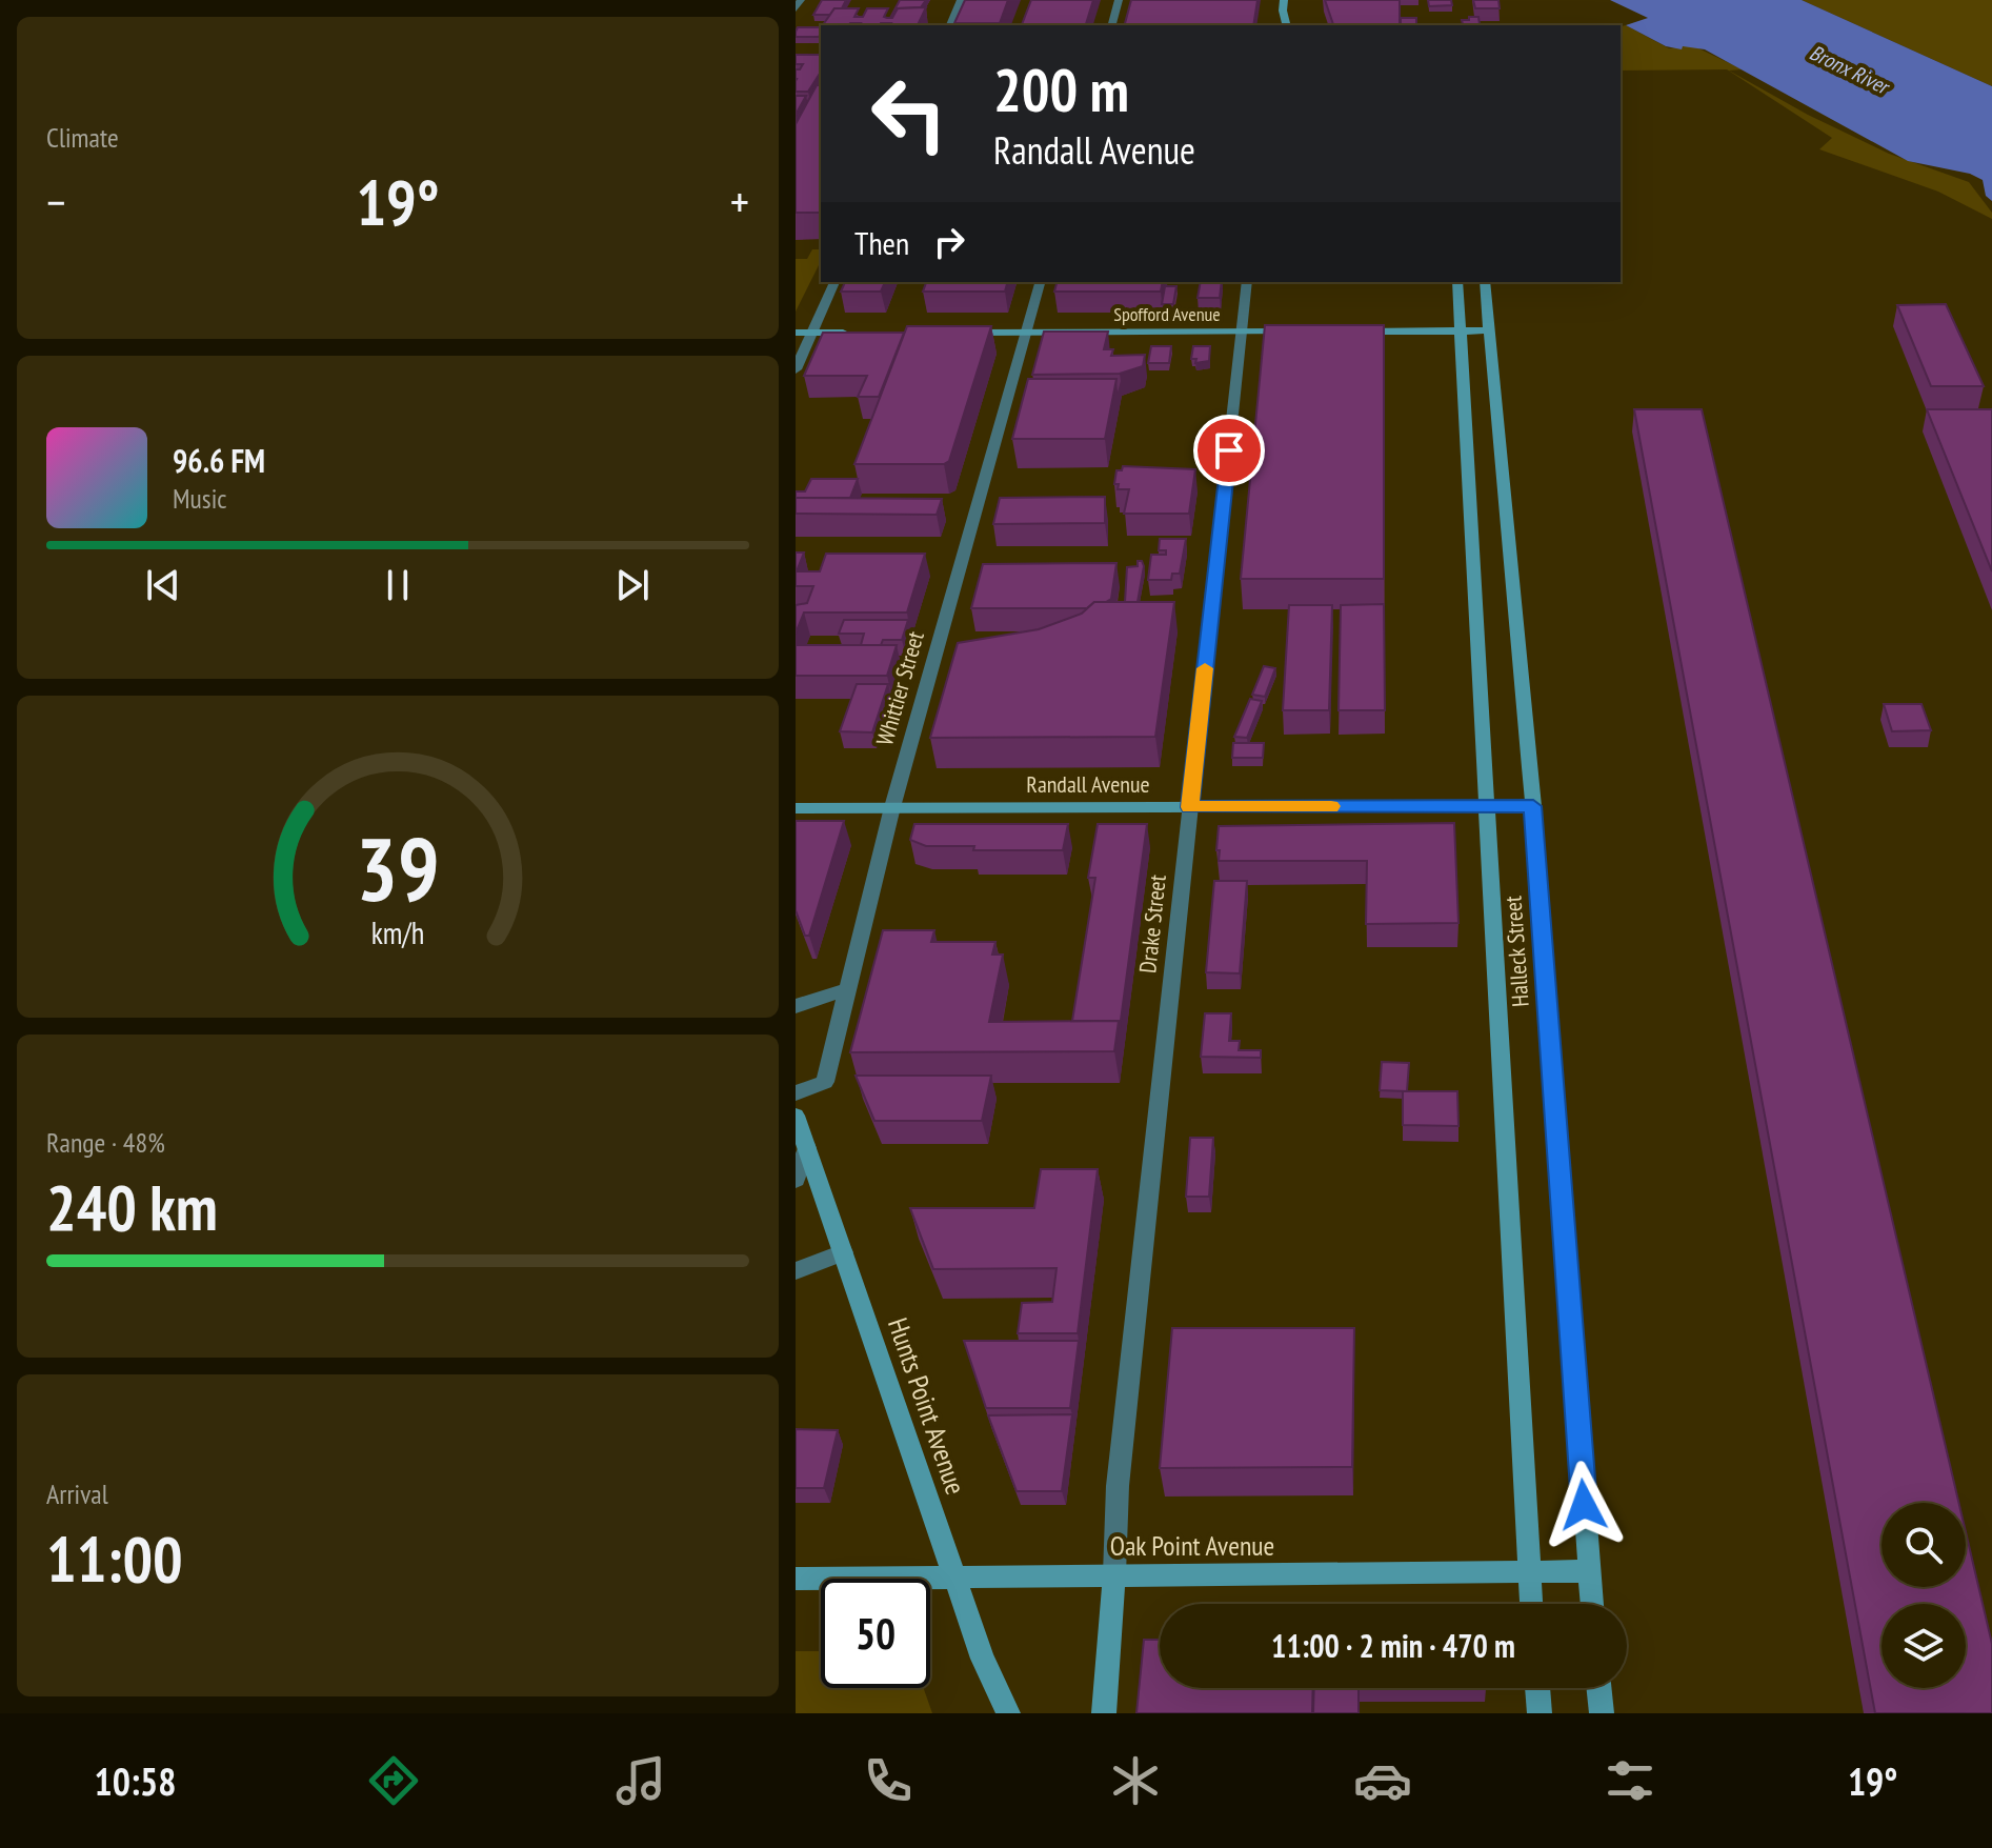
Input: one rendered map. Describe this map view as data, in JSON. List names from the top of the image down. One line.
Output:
{"streets":{"main road":["Spofford Avenue","Randall Avenue","Halleck Street","Hunts Point Avenue","Oak Point Avenue"],"street":["Whittier Street","Drake Street"]},"crossings":[["Spofford Avenue","Whittier Street"],["Spofford Avenue","Drake Street"],["Whittier Street","Randall Avenue"],["Randall Avenue","Drake Street"],["Randall Avenue","Halleck Street"],["Drake Street","Oak Point Avenue"],["Halleck Street","Oak Point Avenue"],["Hunts Point Avenue","Oak Point Avenue"]],"water":["Bronx River"],"page":{"tile":["Climate",["Range · 48%","240 km"],["Arrival","11:00"]],"turn":["200 m","Randall Avenue"],"heat":["−","19°","+"],"then":"Then","song":["96.6 FM","Music"],"limit":"50","trip":"11:00 · 2 min · 470 m","tabs":["10:58","19°"],"gauge":["39","km/h"]}}
